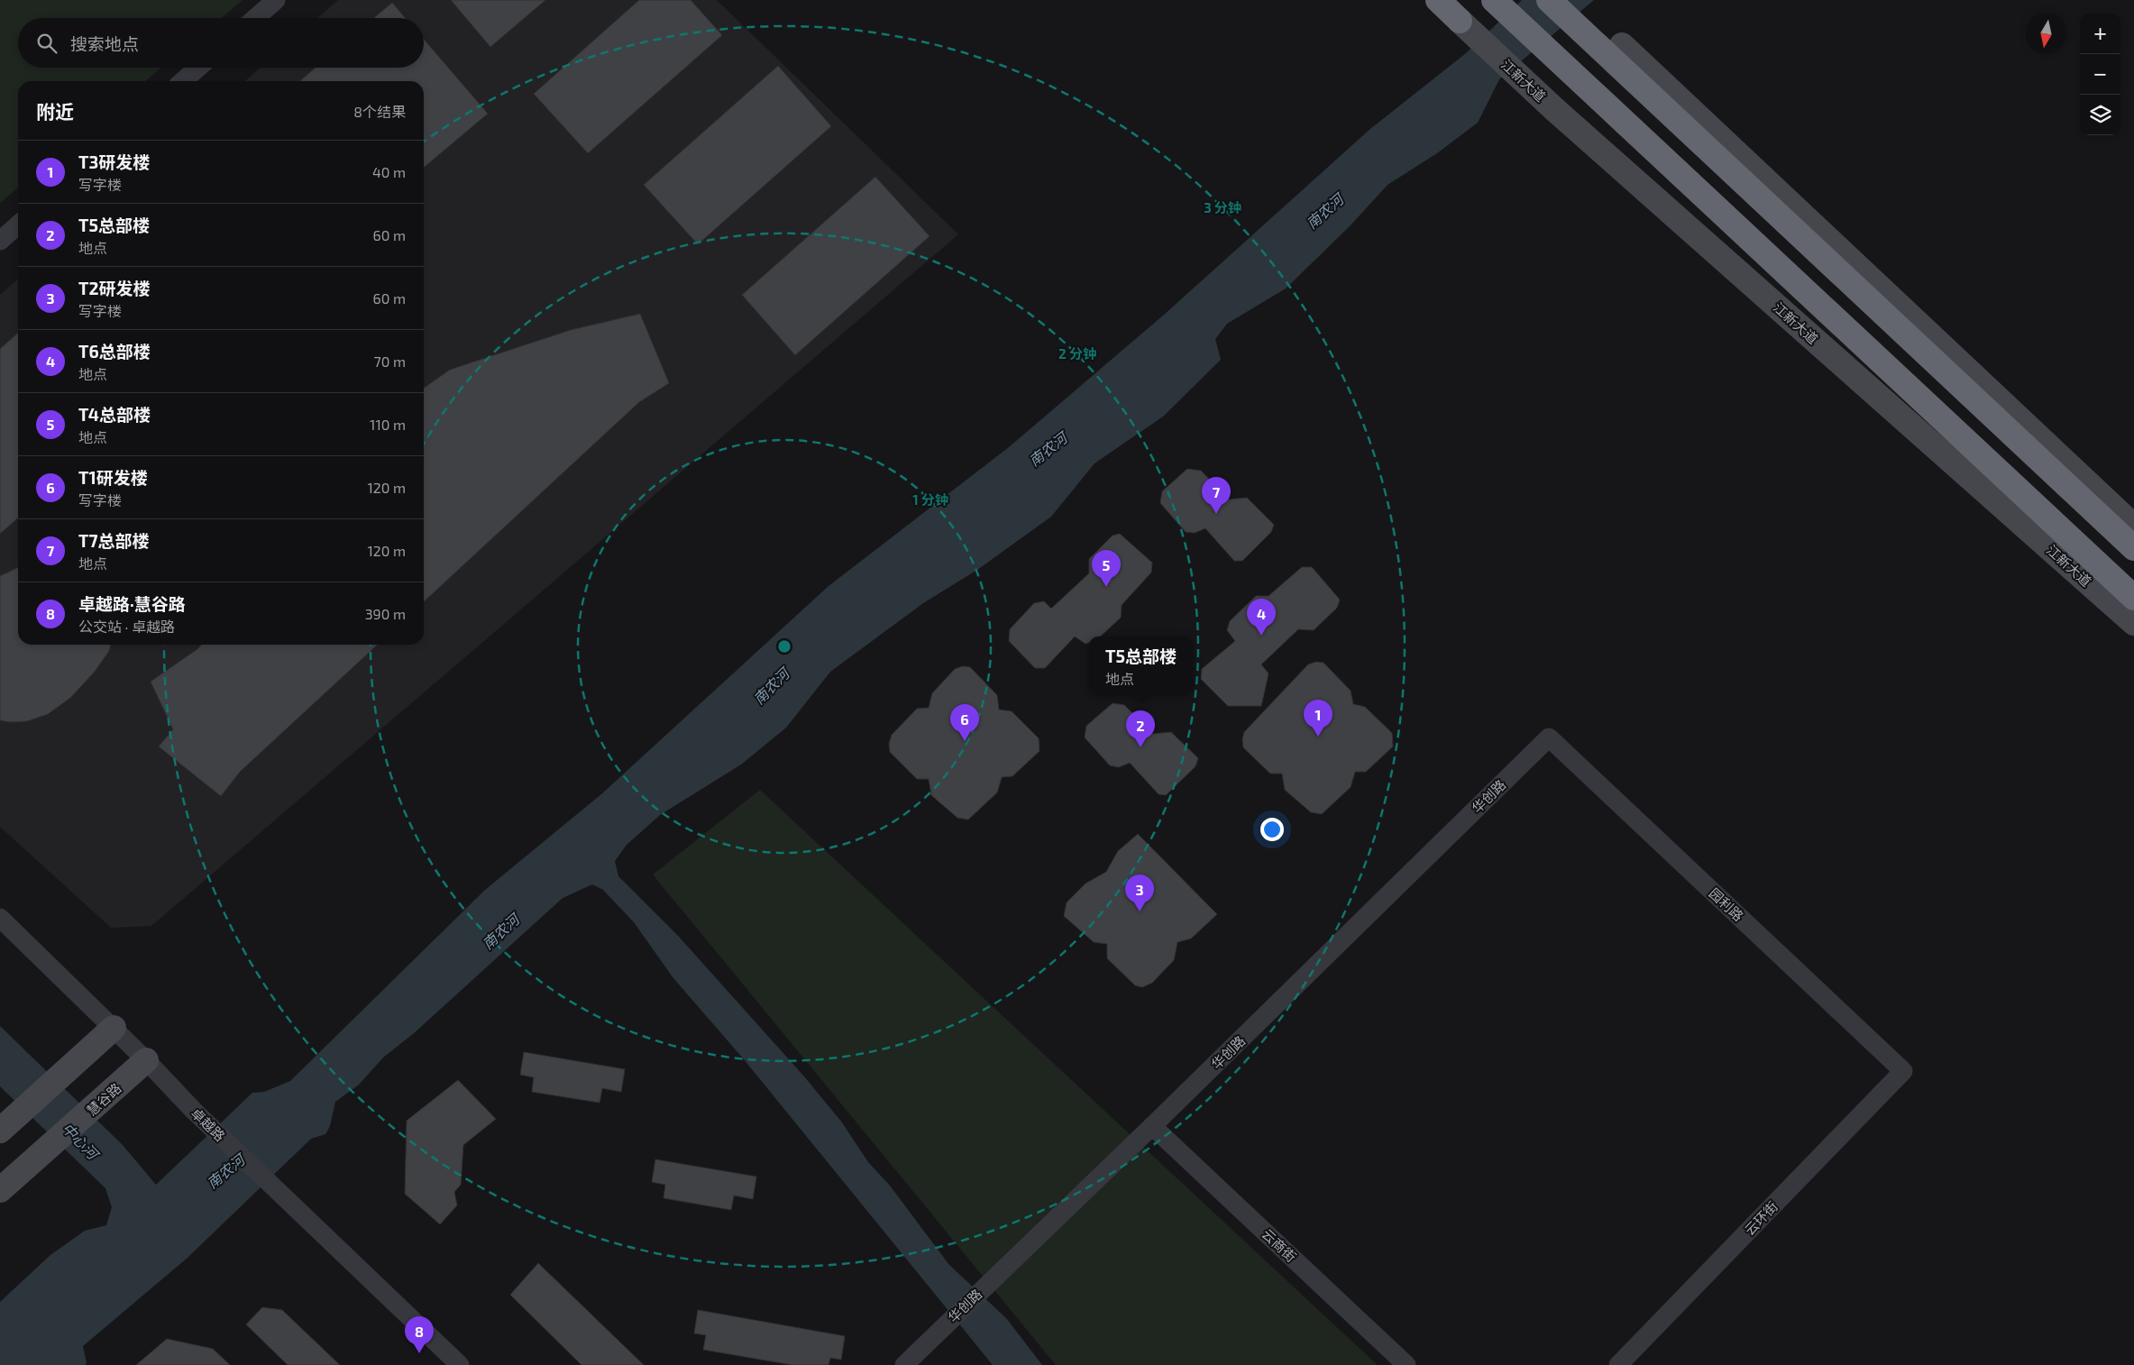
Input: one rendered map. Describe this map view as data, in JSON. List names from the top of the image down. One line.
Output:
{"streets":{"highway":["江新大道"],"street":["华创路","园利路","慧谷路","卓越路","云环街","云商街"]},"crossings":[["华创路","园利路"],["华创路","云商街"],["园利路","云环街"],["慧谷路","卓越路"]],"water":["南农河","中心河"],"north":"bottom","page":{"map_buttons":["+","−"],"search":"搜索地点","heading":["附近","8个结果"],"list":[{"mark":"1","name":"T3研发楼","note":"写字楼","value":"40 m"},{"mark":"2","name":"T5总部楼","note":"地点","value":"60 m"},{"mark":"3","name":"T2研发楼","note":"写字楼","value":"60 m"},{"mark":"4","name":"T6总部楼","note":"地点","value":"70 m"},{"mark":"5","name":"T4总部楼","note":"地点","value":"110 m"},{"mark":"6","name":"T1研发楼","note":"写字楼","value":"120 m"},{"mark":"7","name":"T7总部楼","note":"地点","value":"120 m"},{"mark":"8","name":"卓越路·慧谷路","note":"公交站 · 卓越路","value":"390 m"}],"pins":["7","5","4","1","6","2","3","8"],"popup":["T5总部楼","地点"]},"rings":["3 分钟","2 分钟","1 分钟"]}
